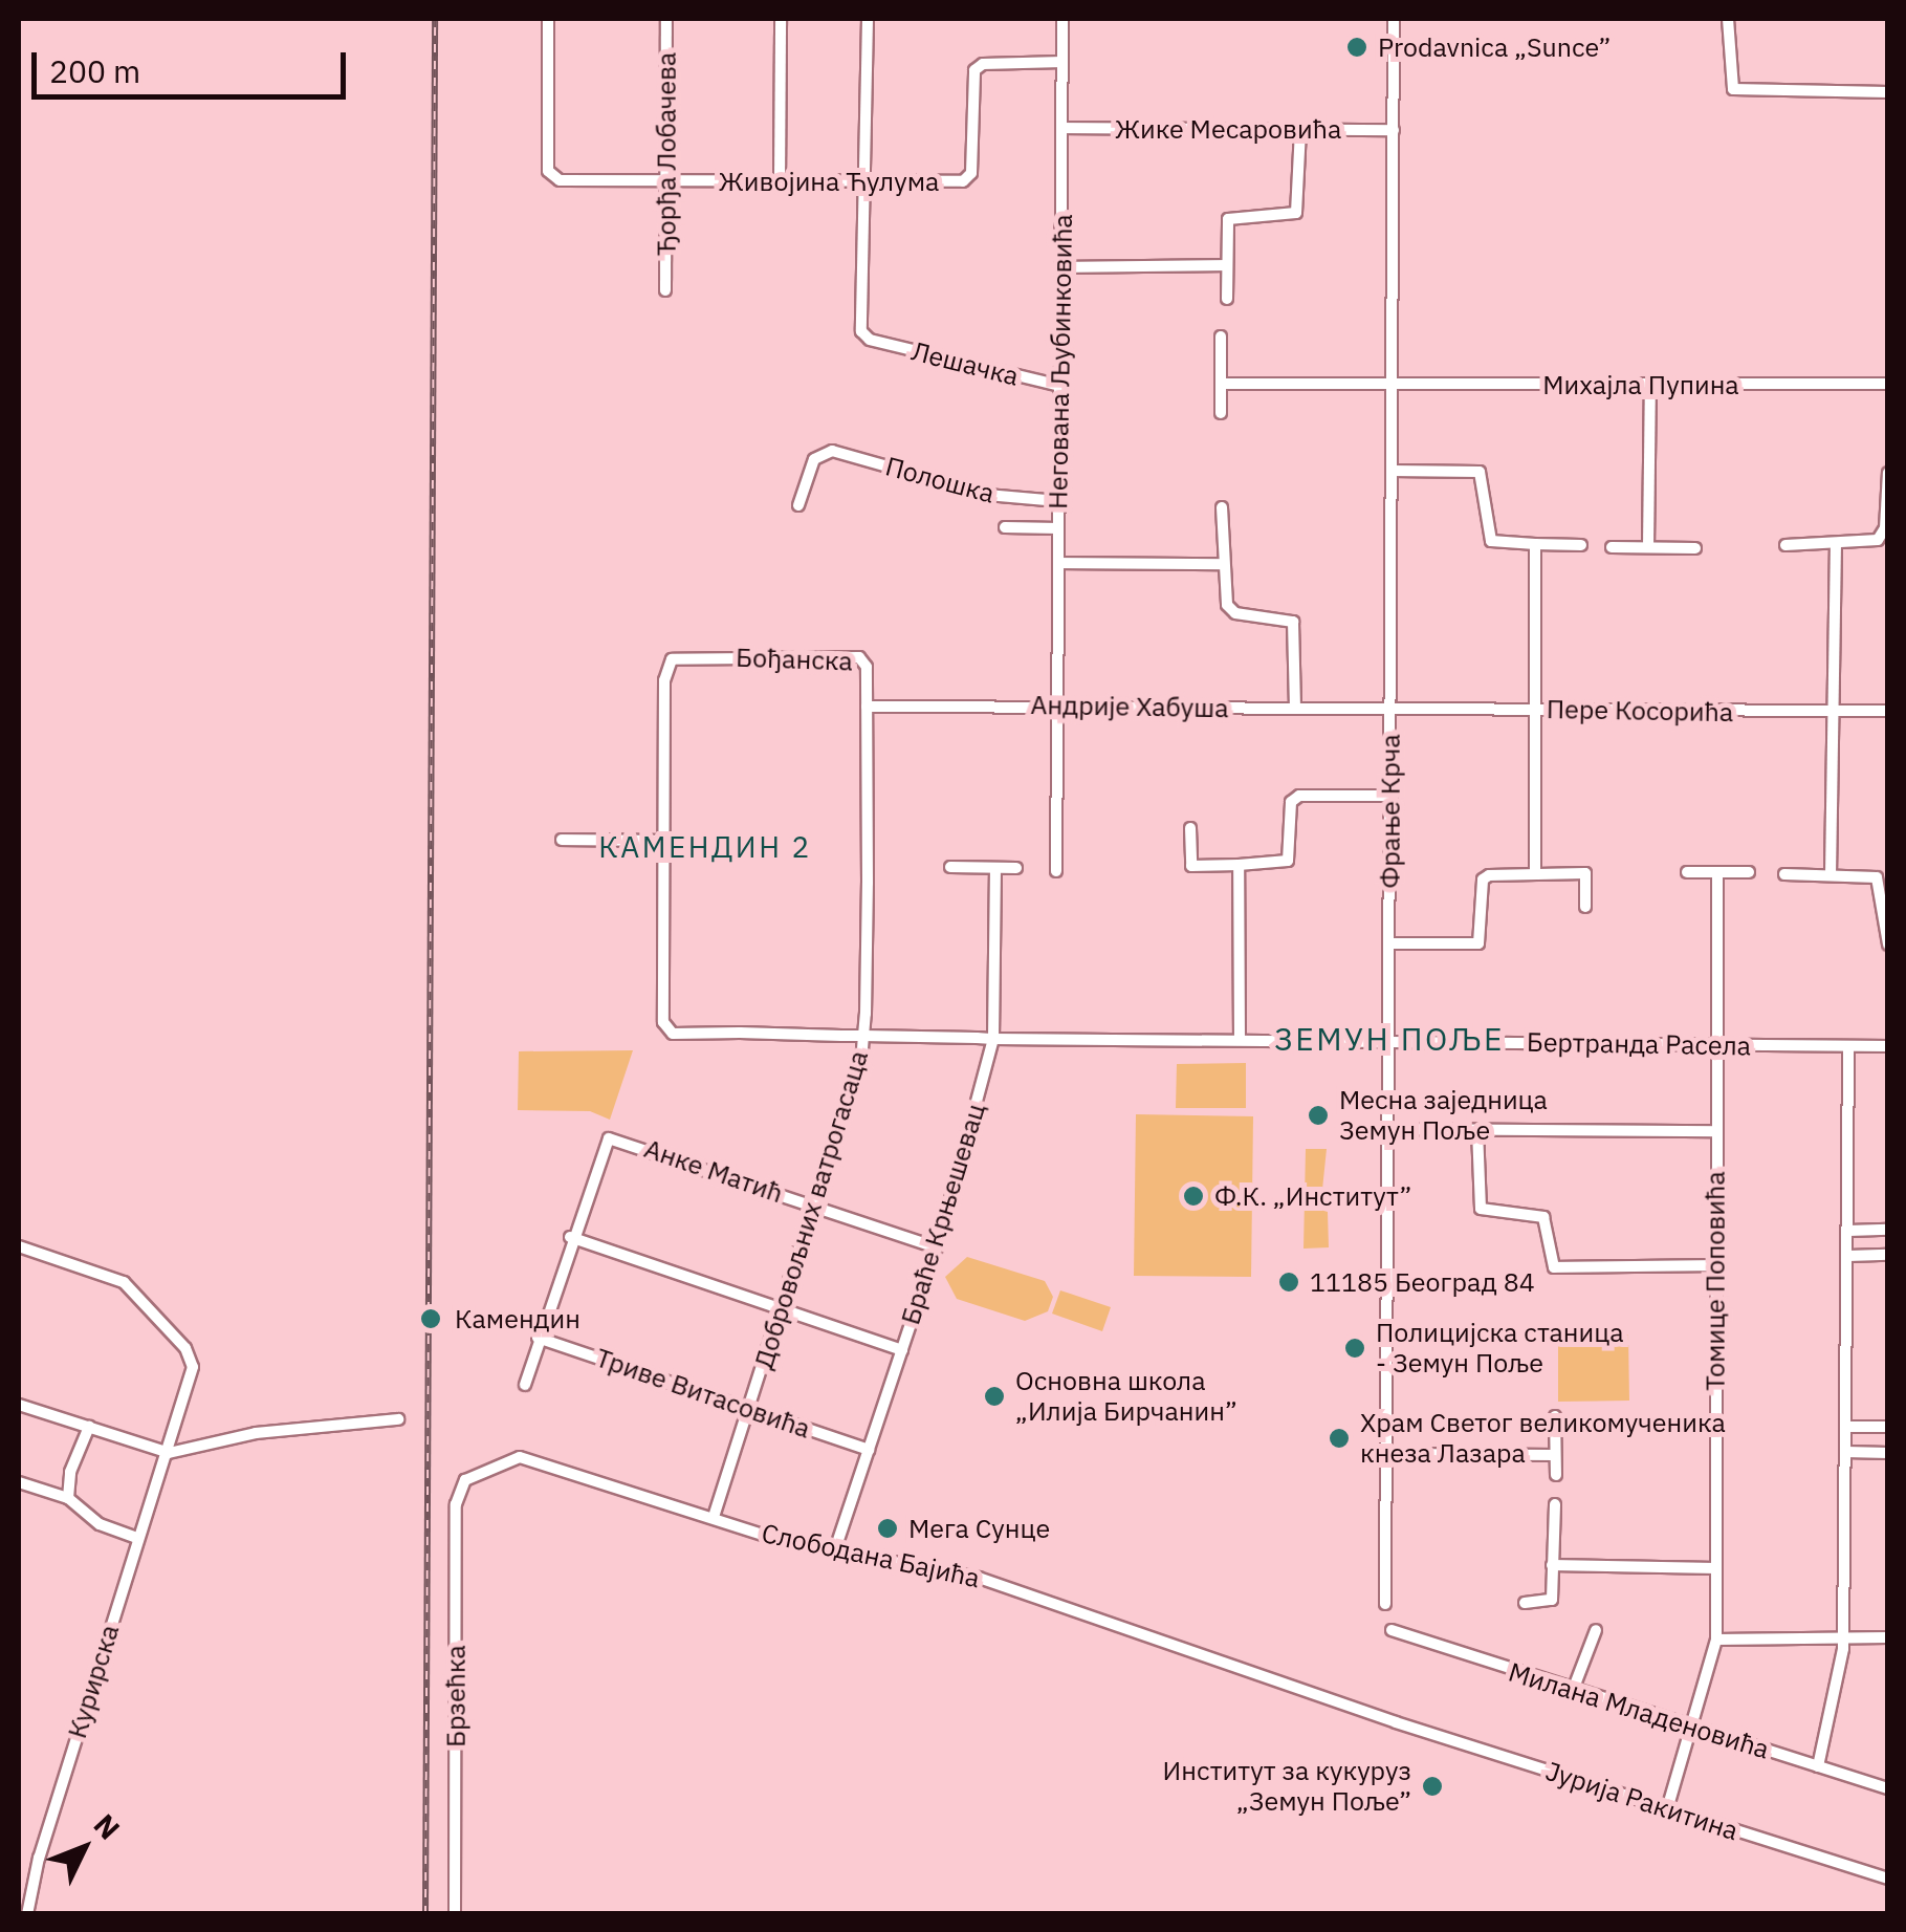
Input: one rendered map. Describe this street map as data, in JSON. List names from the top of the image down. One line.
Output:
{"streets":{"street":["Жике Месаровића","Ђорђа Лобачева","Живојина Ћулума","Негована Љубинковића","Лешачка","Михајла Пупина","Полошка","Бођанска","Андрије Хабуша","Пере Косорића","Фрање Крча","Бертранда Расела","Анке Матић","Добровољних ватрогасаца","Браће Крњешевац","Томице Поповића","Триве Витасовића","Слободана Бајића","Курирска","Брзећка","Милана Младеновића","Јурија Ракитина"]},"crossings":[["Жике Месаровића","Негована Љубинковића"],["Жике Месаровића","Фрање Крча"],["Ђорђа Лобачева","Живојина Ћулума"],["Живојина Ћулума","Негована Љубинковића"],["Живојина Ћулума","Лешачка"],["Негована Љубинковића","Лешачка"],["Негована Љубинковића","Полошка"],["Негована Љубинковића","Андрије Хабуша"],["Михајла Пупина","Фрање Крча"],["Бођанска","Андрије Хабуша"],["Бођанска","Бертранда Расела"],["Бођанска","Добровољних ватрогасаца"],["Андрије Хабуша","Пере Косорића"],["Андрије Хабуша","Фрање Крча"],["Андрије Хабуша","Добровољних ватрогасаца"],["Пере Косорића","Фрање Крча"],["Фрање Крча","Бертранда Расела"],["Бертранда Расела","Добровољних ватрогасаца"],["Бертранда Расела","Браће Крњешевац"],["Бертранда Расела","Томице Поповића"],["Анке Матић","Добровољних ватрогасаца"],["Анке Матић","Браће Крњешевац"],["Добровољних ватрогасаца","Триве Витасовића"],["Добровољних ватрогасаца","Слободана Бајића"],["Браће Крњешевац","Триве Витасовића"],["Браће Крњешевац","Слободана Бајића"],["Томице Поповића","Милана Младеновића"],["Томице Поповића","Јурија Ракитина"],["Слободана Бајића","Брзећка"],["Слободана Бајића","Јурија Ракитина"]],"districts":["КАМЕНДИН 2","ЗЕМУН ПОЉЕ"],"places":["Prodavnica „Sunce”","Месна заједница Земун Поље","Ф.К. „Институт”","11185 Београд 84","Камендин","Полицијска станица - Земун Поље","Основна школа „Илија Бирчанин”","Храм Светог великомученика кнеза Лазара","Мега Сунце","Институт за кукуруз „Земун Поље”"],"scale_bar":"200 m","north":"top right"}
